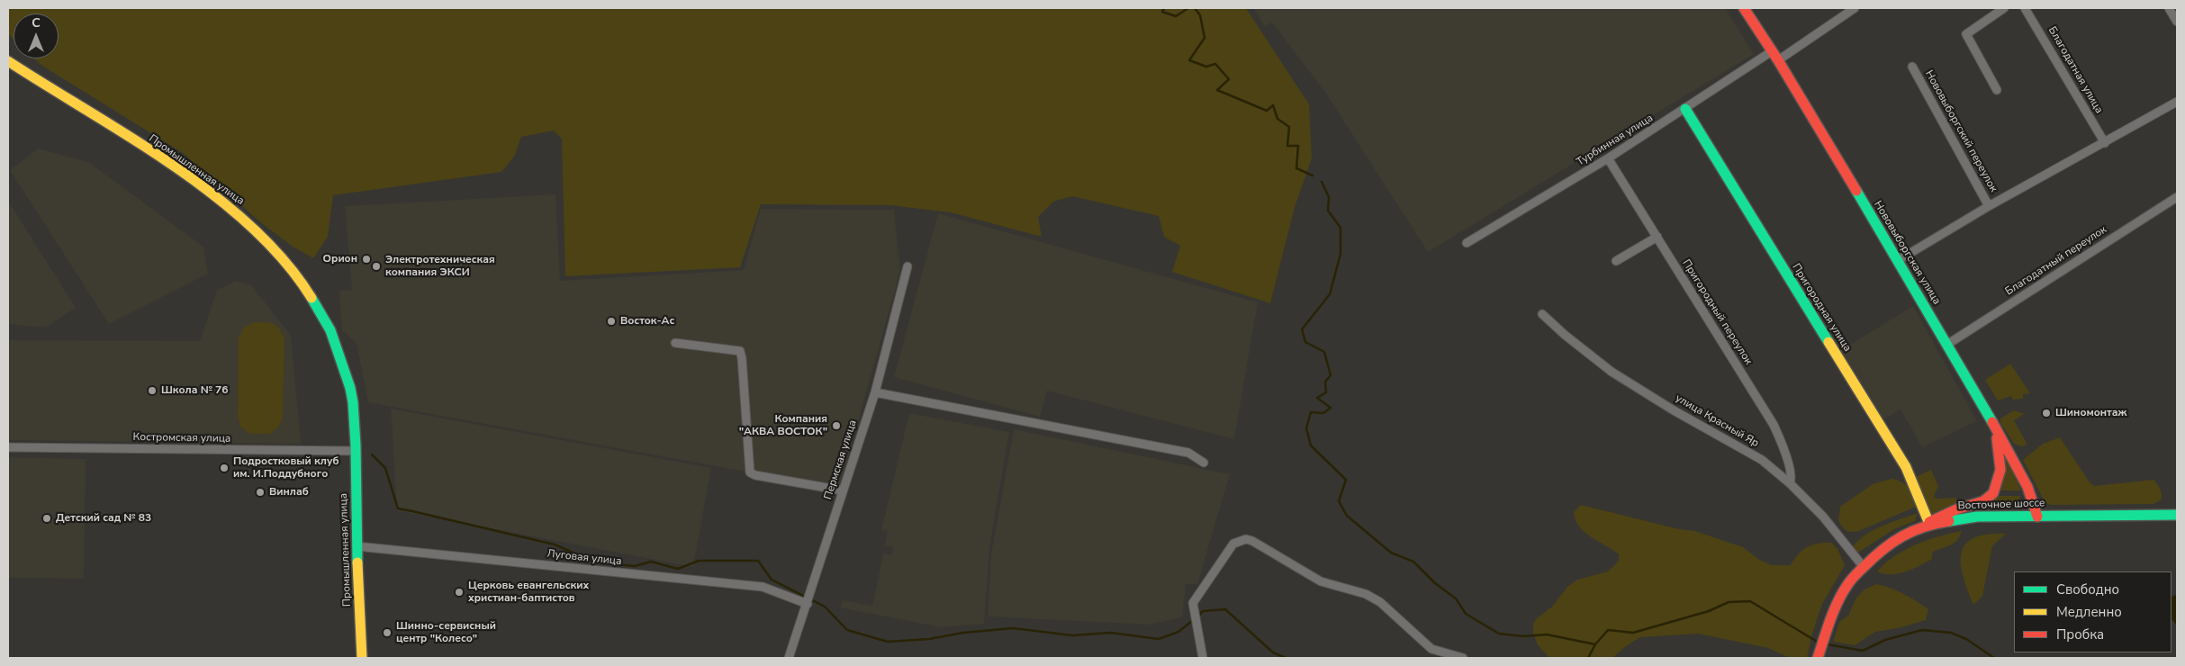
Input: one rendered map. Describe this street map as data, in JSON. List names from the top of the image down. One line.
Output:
{"streets":{"street":["Благодатная улица","Нововыборгский переулок","Турбинная улица","Промышленная улица","Нововыборгская улица","Благодатный переулок","Пригородная улица","Пригородный переулок","улица Красный Яр","Костромская улица","Пермская улица","Восточное шоссе","Луговая улица"]},"crossings":[["Турбинная улица","Нововыборгская улица"],["Турбинная улица","Пригородная улица"],["Турбинная улица","Пригородный переулок"],["Промышленная улица","Костромская улица"],["Промышленная улица","Луговая улица"],["Нововыборгская улица","Благодатный переулок"],["Нововыборгская улица","Восточное шоссе"],["Пригородная улица","Восточное шоссе"],["Пригородный переулок","улица Красный Яр"],["улица Красный Яр","Восточное шоссе"],["Пермская улица","Луговая улица"]],"places":["Орион","Электротехническая компания ЭКСИ","Восток-Ас","Школа № 76","Шиномонтаж","Компания \"АКВА ВОСТОК\"","Подростковый клуб им. И.Поддубного","Винлаб","Детский сад № 83","Церковь евангельских христиан-баптистов","Шинно-сервисный центр \"Колесо\""],"legend":["Свободно","Медленно","Пробка"],"north":"top"}
